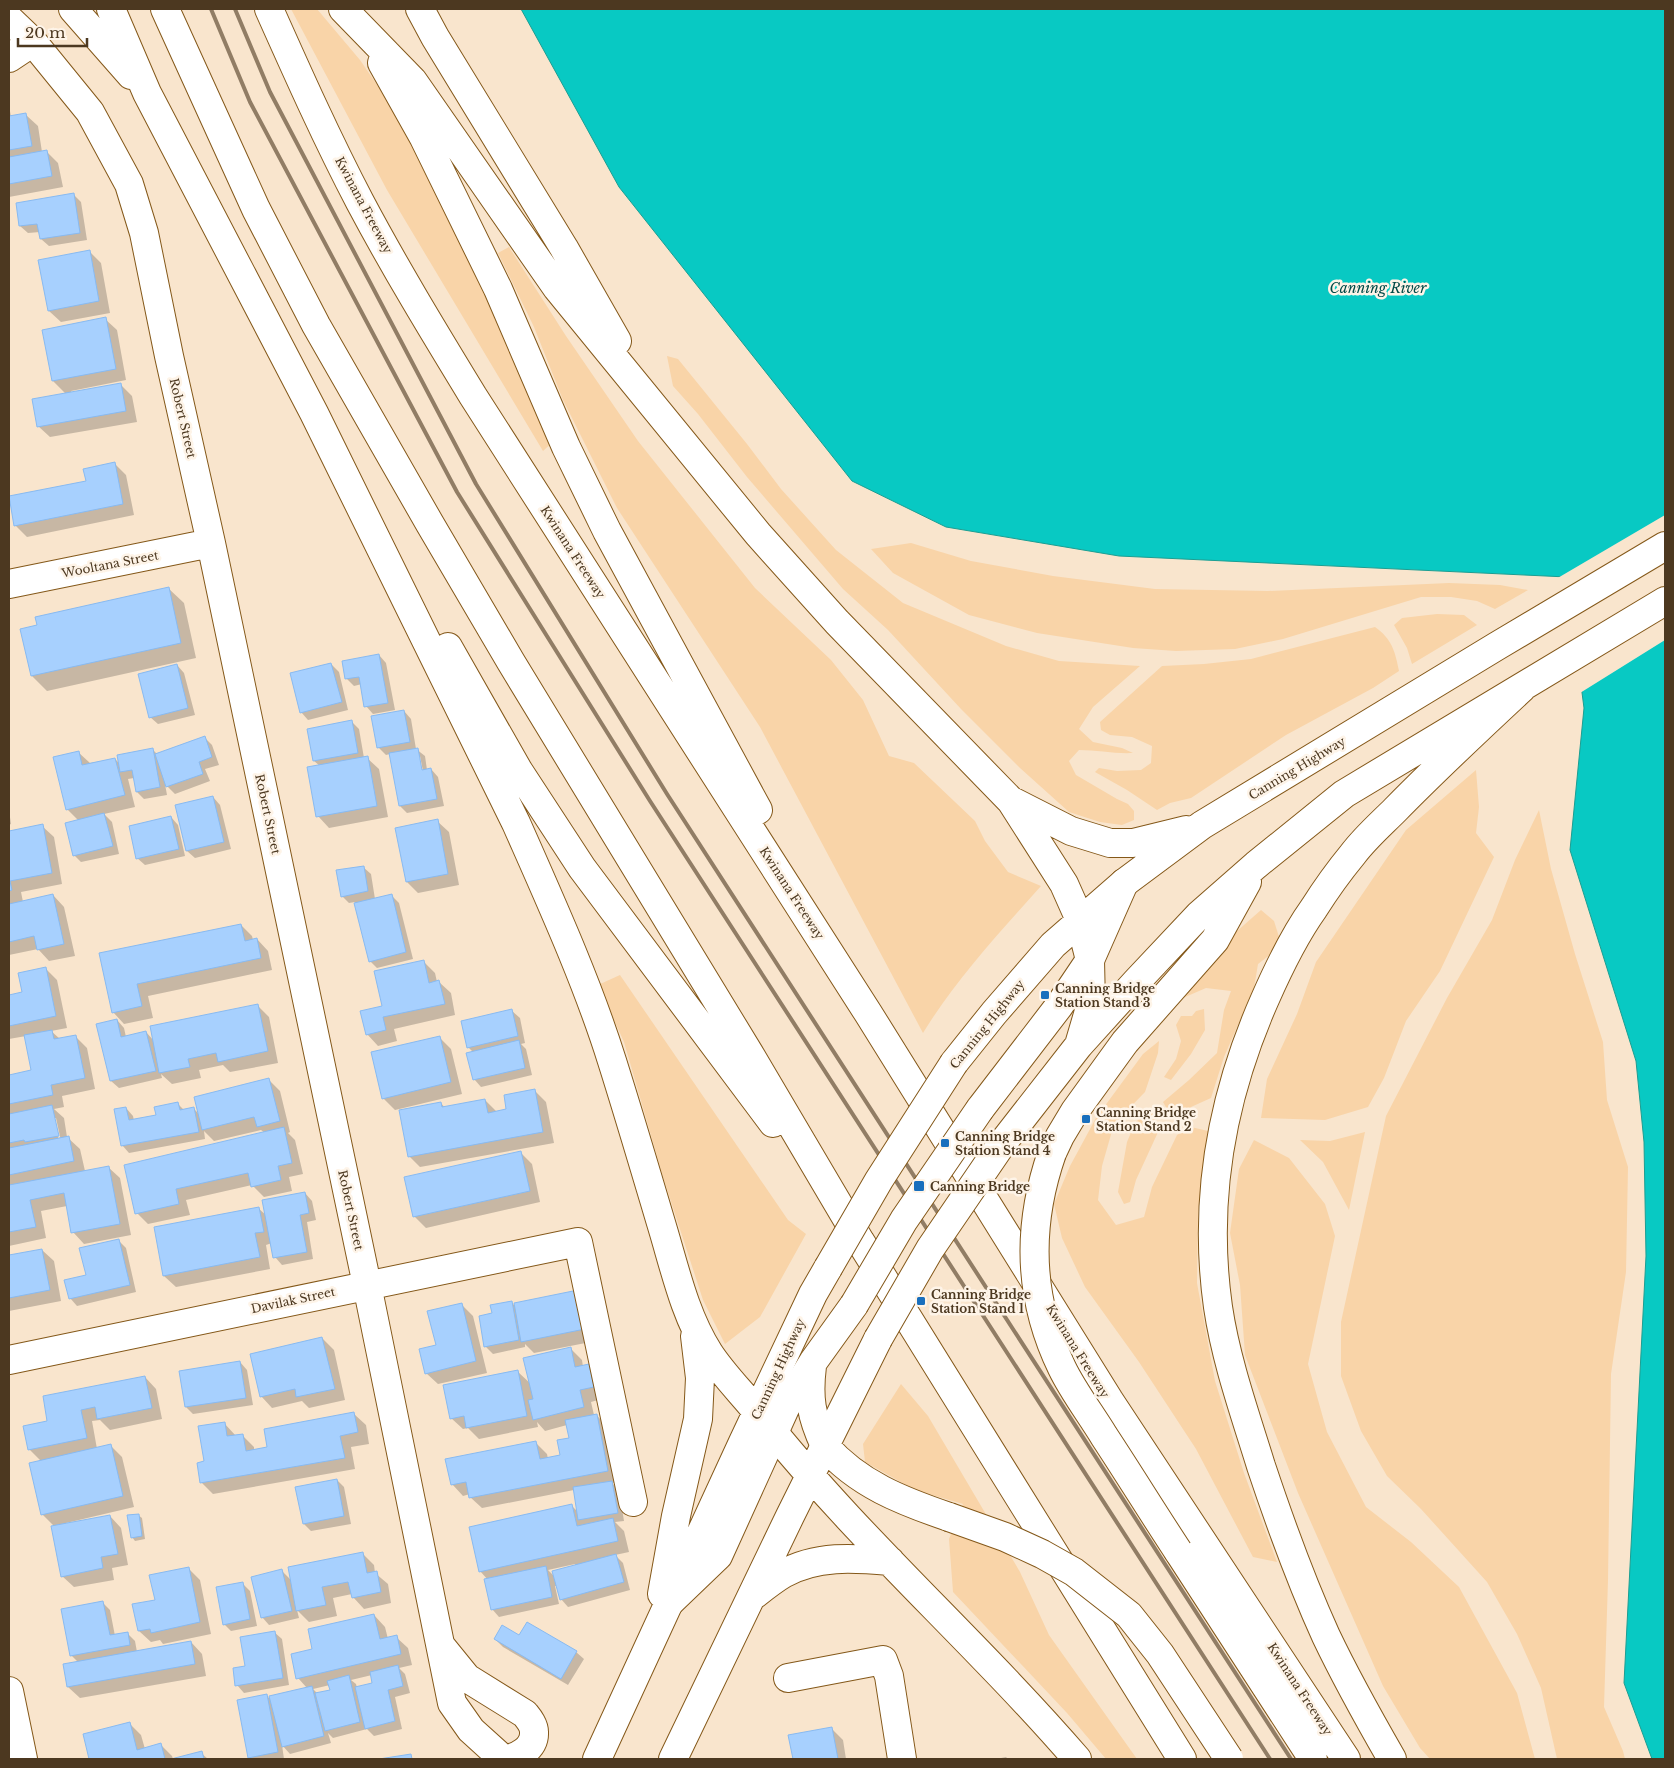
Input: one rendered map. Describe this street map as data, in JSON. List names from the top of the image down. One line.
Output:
{"streets":{"main road":["Kwinana Freeway","Robert Street","Wooltana Street","Canning Highway","Davilak Street"]},"crossings":[["Robert Street","Wooltana Street"],["Robert Street","Davilak Street"]],"water":["Canning River"],"places":{"transit":["Canning Bridge Station Stand 3","Canning Bridge Station Stand 2","Canning Bridge Station Stand 4","Canning Bridge","Canning Bridge Station Stand 1"]},"scale_bar":"20 m"}
